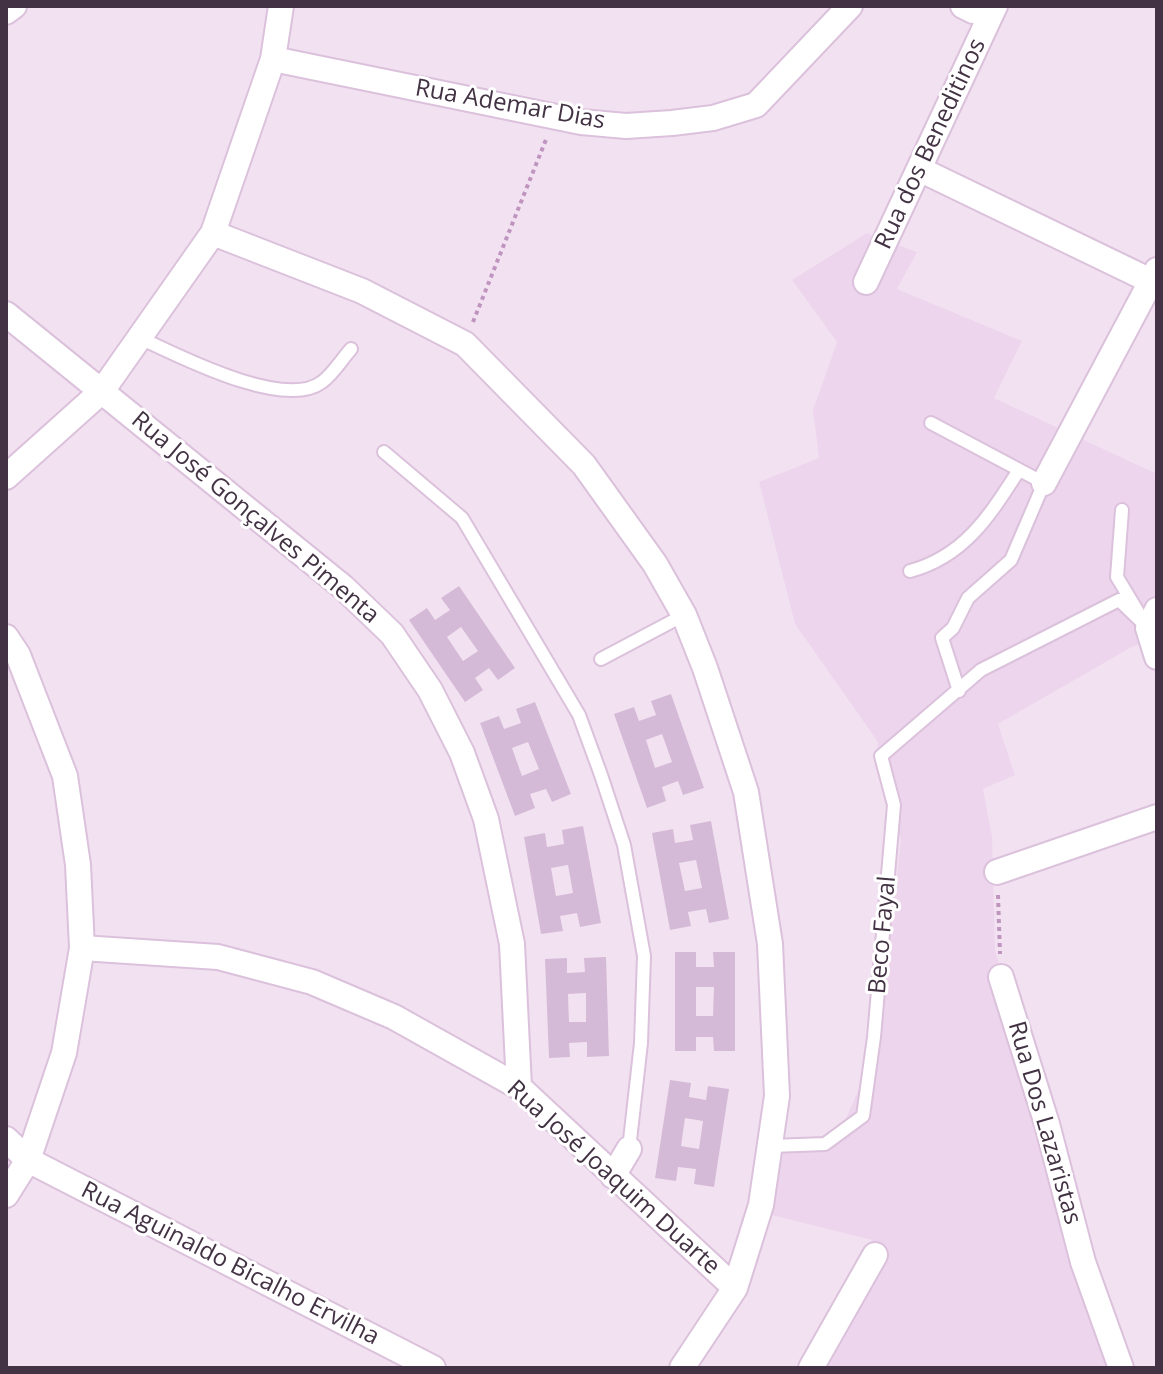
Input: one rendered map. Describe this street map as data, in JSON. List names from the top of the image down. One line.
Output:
{"streets":{"street":["Rua Ademar Dias","Rua dos Beneditinos","Rua José Gonçalves Pimenta","Rua Dos Lazaristas","Rua José Joaquim Duarte","Rua Aguinaldo Bicalho Ervilha"],"lane":["Beco Fayal"]},"crossings":[["Rua José Gonçalves Pimenta","Rua José Joaquim Duarte"]]}
